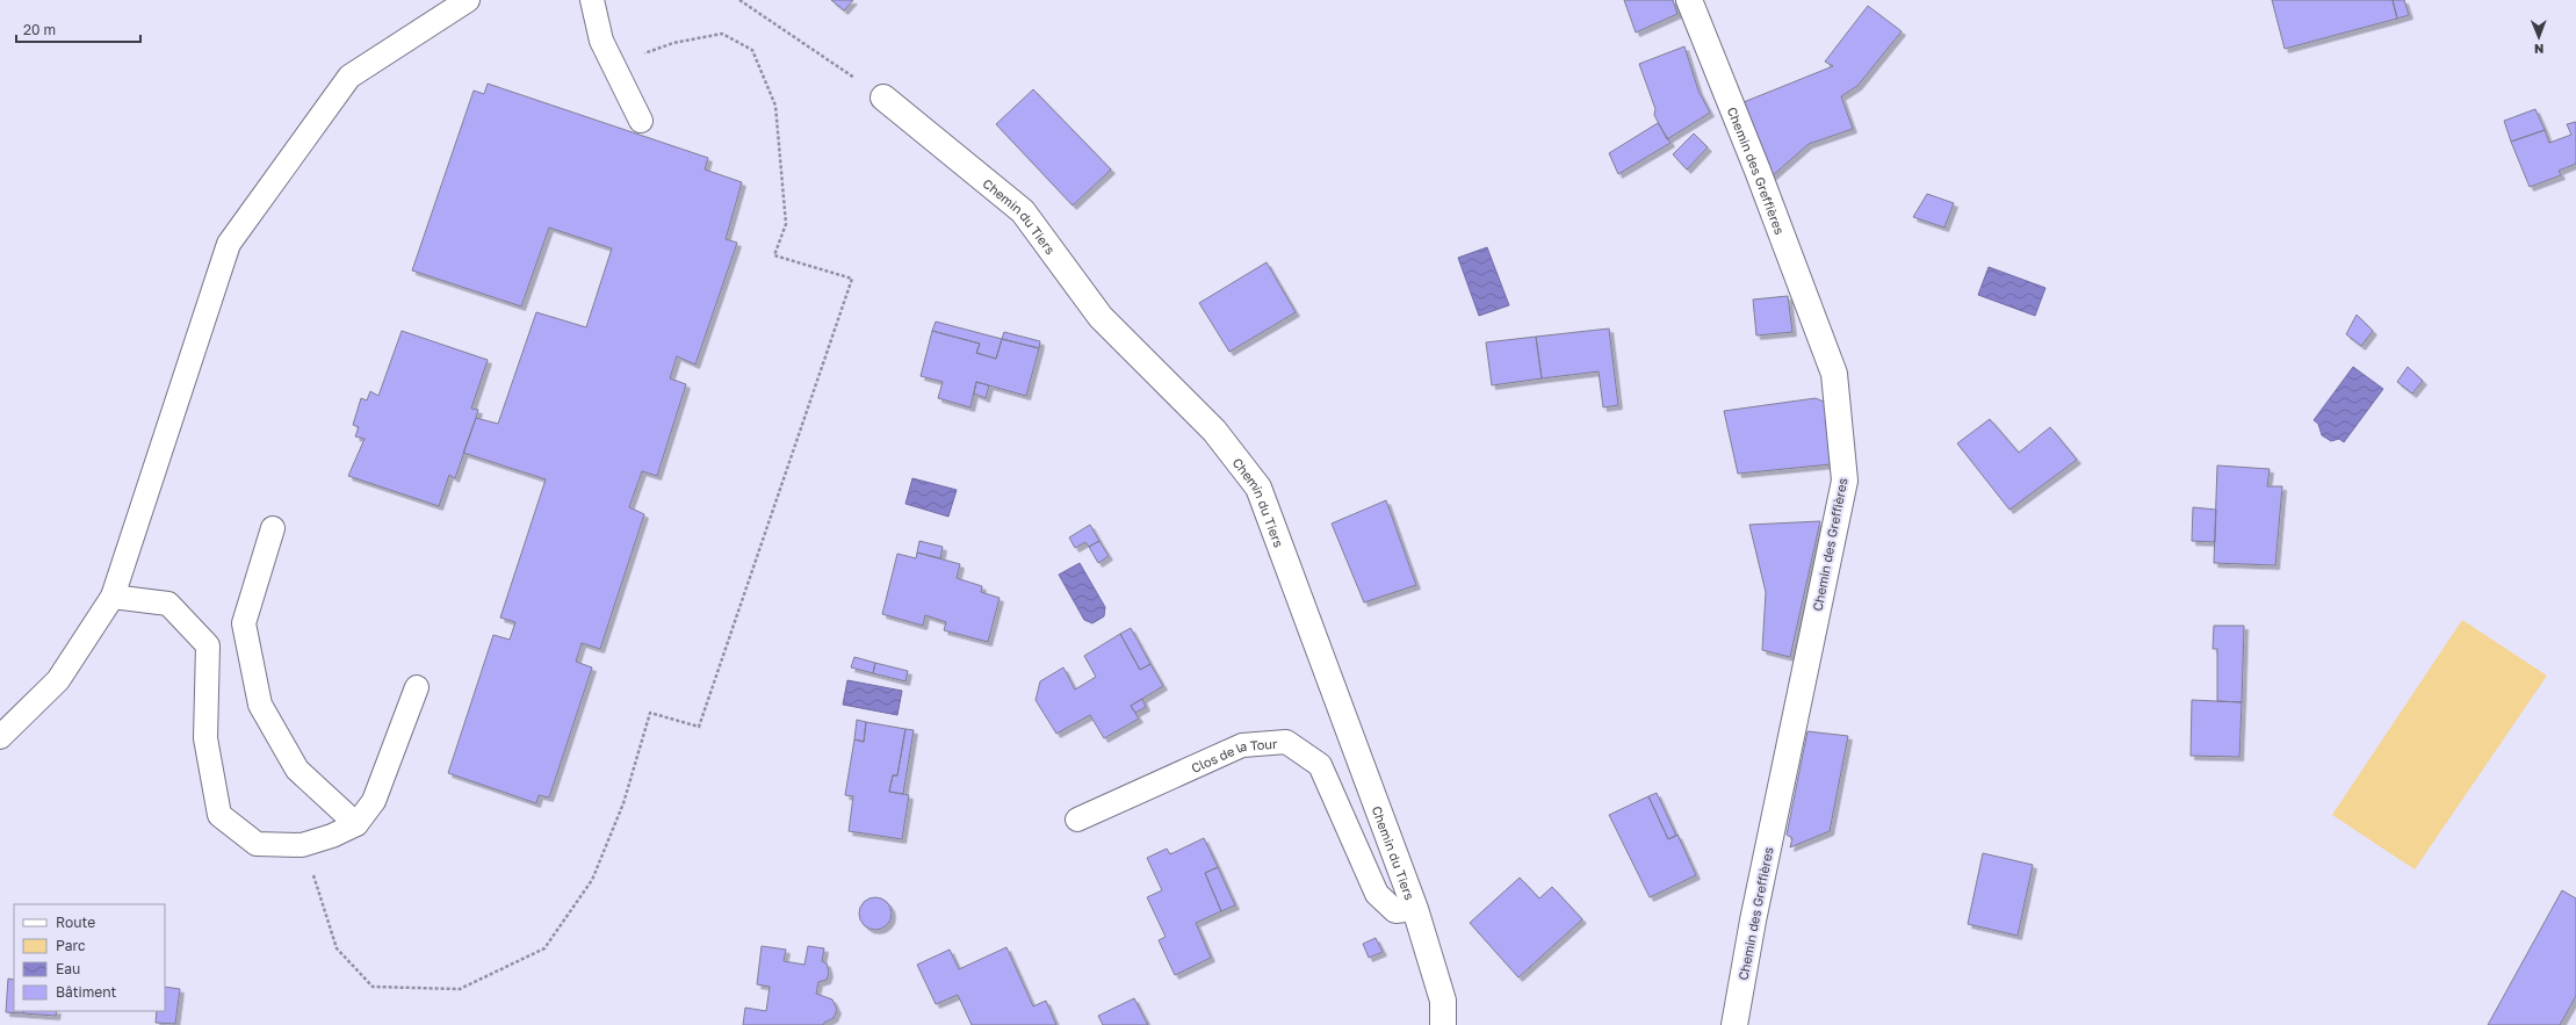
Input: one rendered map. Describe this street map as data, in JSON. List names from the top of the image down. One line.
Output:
{"streets":{"street":["Chemin des Greffières","Chemin du Tiers"],"lane":["Clos de la Tour"]},"crossings":[["Chemin du Tiers","Clos de la Tour"]],"legend":["Route","Parc","Eau","Bâtiment"],"scale_bar":"20 m","north":"bottom"}
